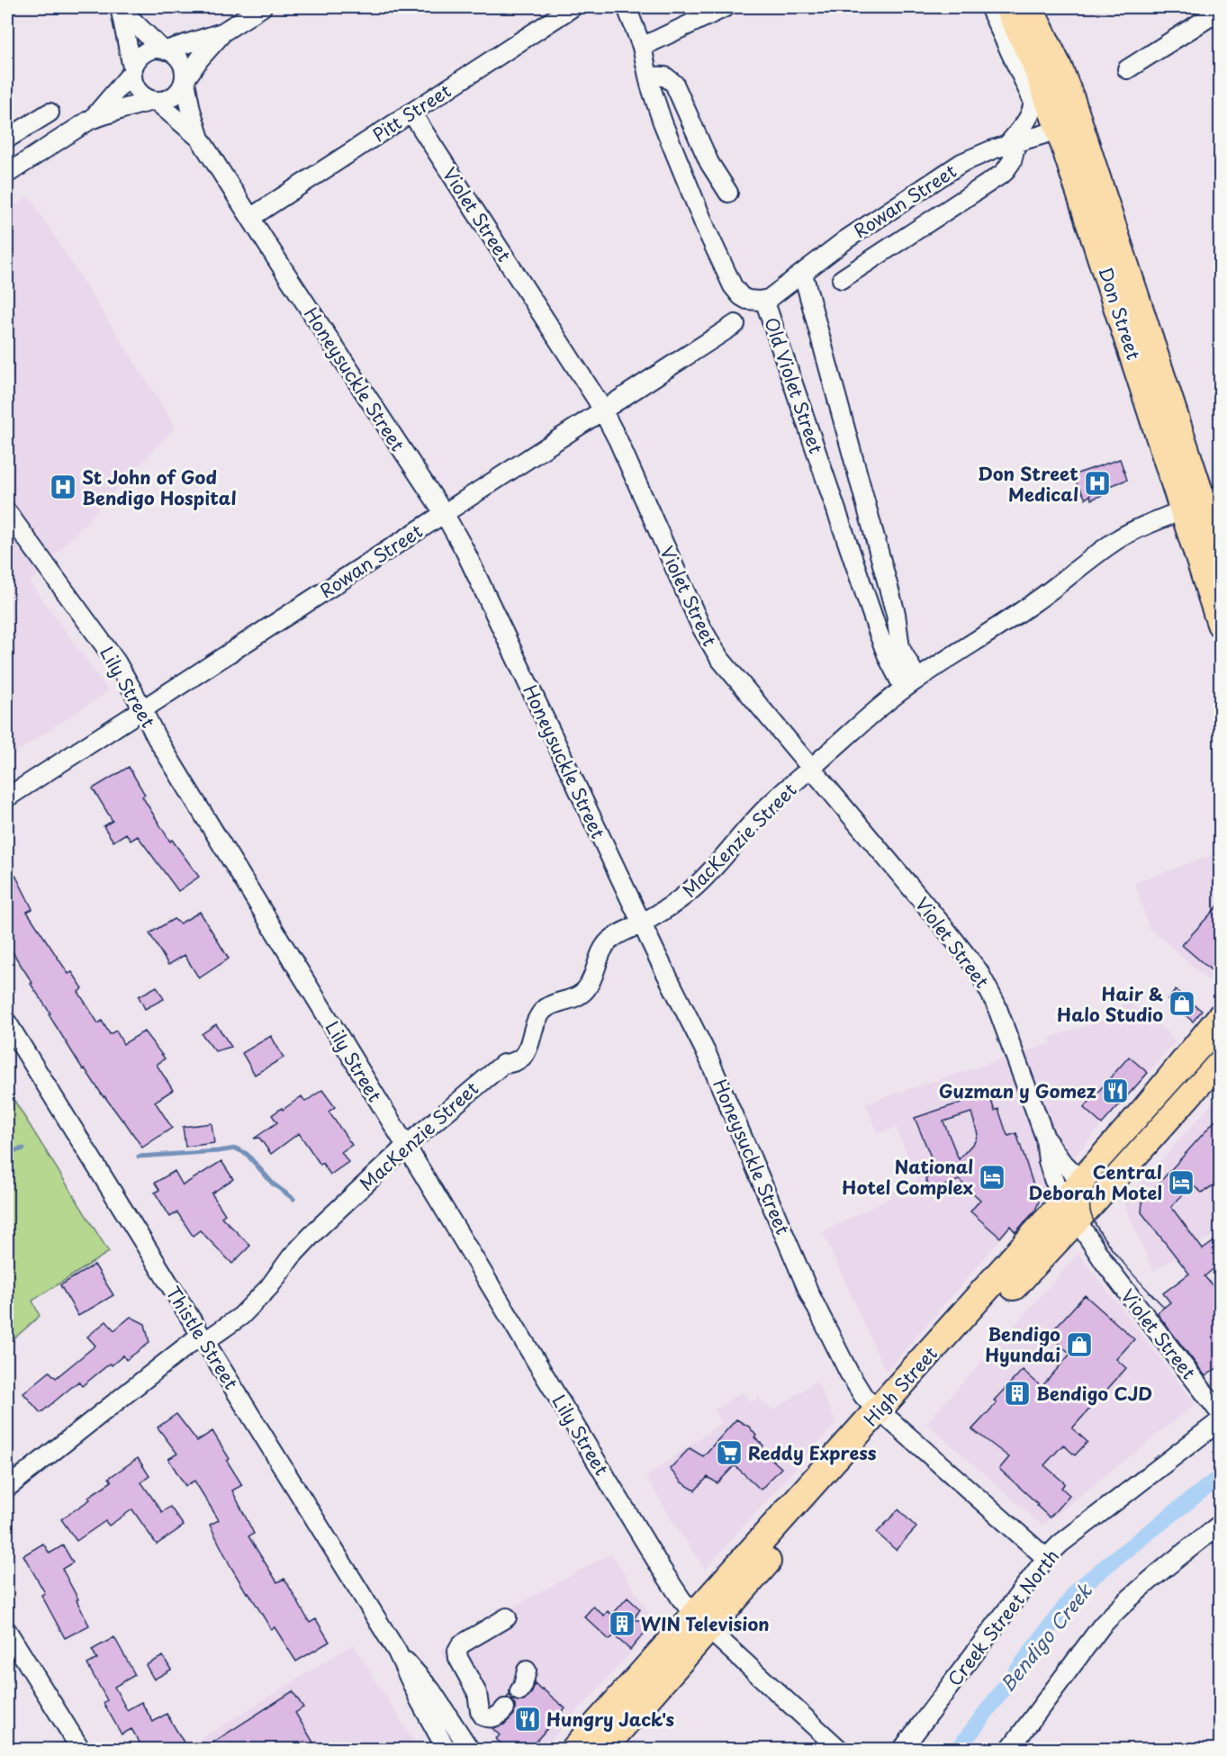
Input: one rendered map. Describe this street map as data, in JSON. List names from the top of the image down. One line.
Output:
{"streets":{"highway":["Don Street","High Street"],"street":["Pitt Street","Rowan Street","Violet Street","Honeysuckle Street","Old Violet Street","Lily Street","MacKenzie Street","Thistle Street","Creek Street North"]},"crossings":[["Pitt Street","Violet Street"],["Pitt Street","Honeysuckle Street"],["Rowan Street","Violet Street"],["Rowan Street","Don Street"],["Rowan Street","Honeysuckle Street"],["Rowan Street","Old Violet Street"],["Rowan Street","Lily Street"],["Violet Street","MacKenzie Street"],["Violet Street","High Street"],["Don Street","MacKenzie Street"],["Honeysuckle Street","MacKenzie Street"],["Honeysuckle Street","High Street"],["Honeysuckle Street","Creek Street North"],["Old Violet Street","MacKenzie Street"],["Lily Street","MacKenzie Street"],["Lily Street","High Street"],["MacKenzie Street","Thistle Street"]],"water":["Bendigo Creek"],"places":{"hospital":["Don Street Medical","St John of God Bendigo Hospital"],"shop":["Hair & Halo Studio","Bendigo Hyundai"],"restaurant":["Guzman y Gomez","Hungry Jack's"],"hotel":["National Hotel Complex","Central Deborah Motel"],"building":["Bendigo CJD","WIN Television"],"supermarket":["Reddy Express"]}}
